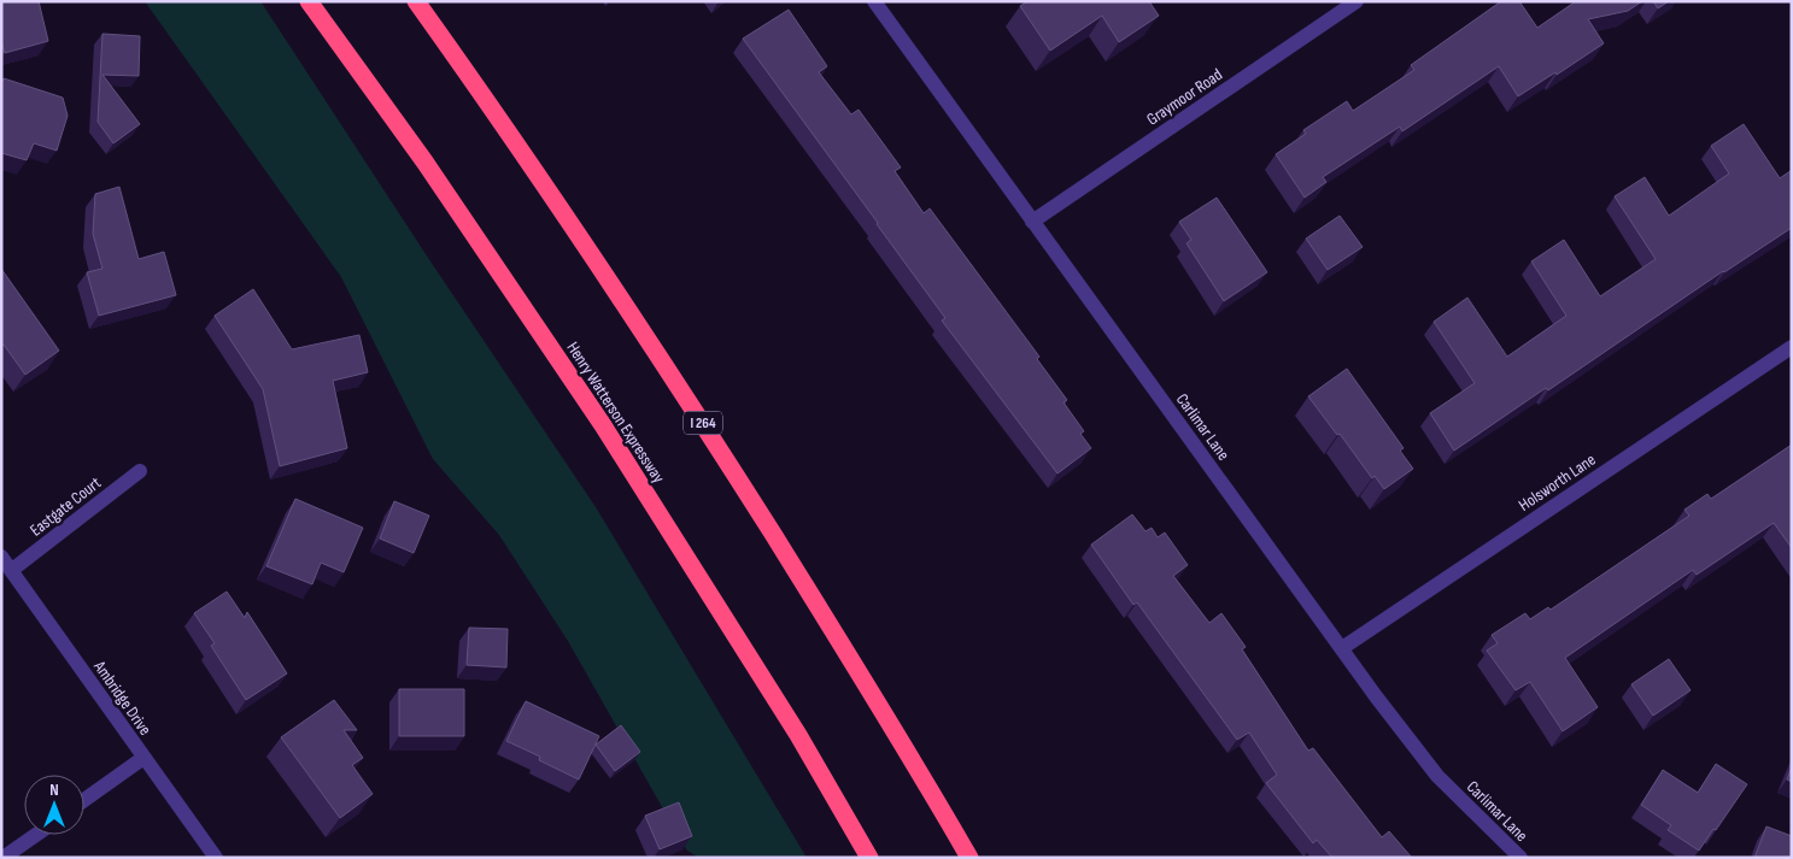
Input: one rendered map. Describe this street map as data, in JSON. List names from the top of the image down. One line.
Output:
{"streets":{"highway":["Henry Watterson Expressway","I 264"],"street":["Graymoor Road","Carlimar Lane","Holsworth Lane","Eastgate Court","Ambridge Drive"]},"crossings":[["Graymoor Road","Carlimar Lane"],["Carlimar Lane","Holsworth Lane"],["Eastgate Court","Ambridge Drive"]],"north":"top"}
